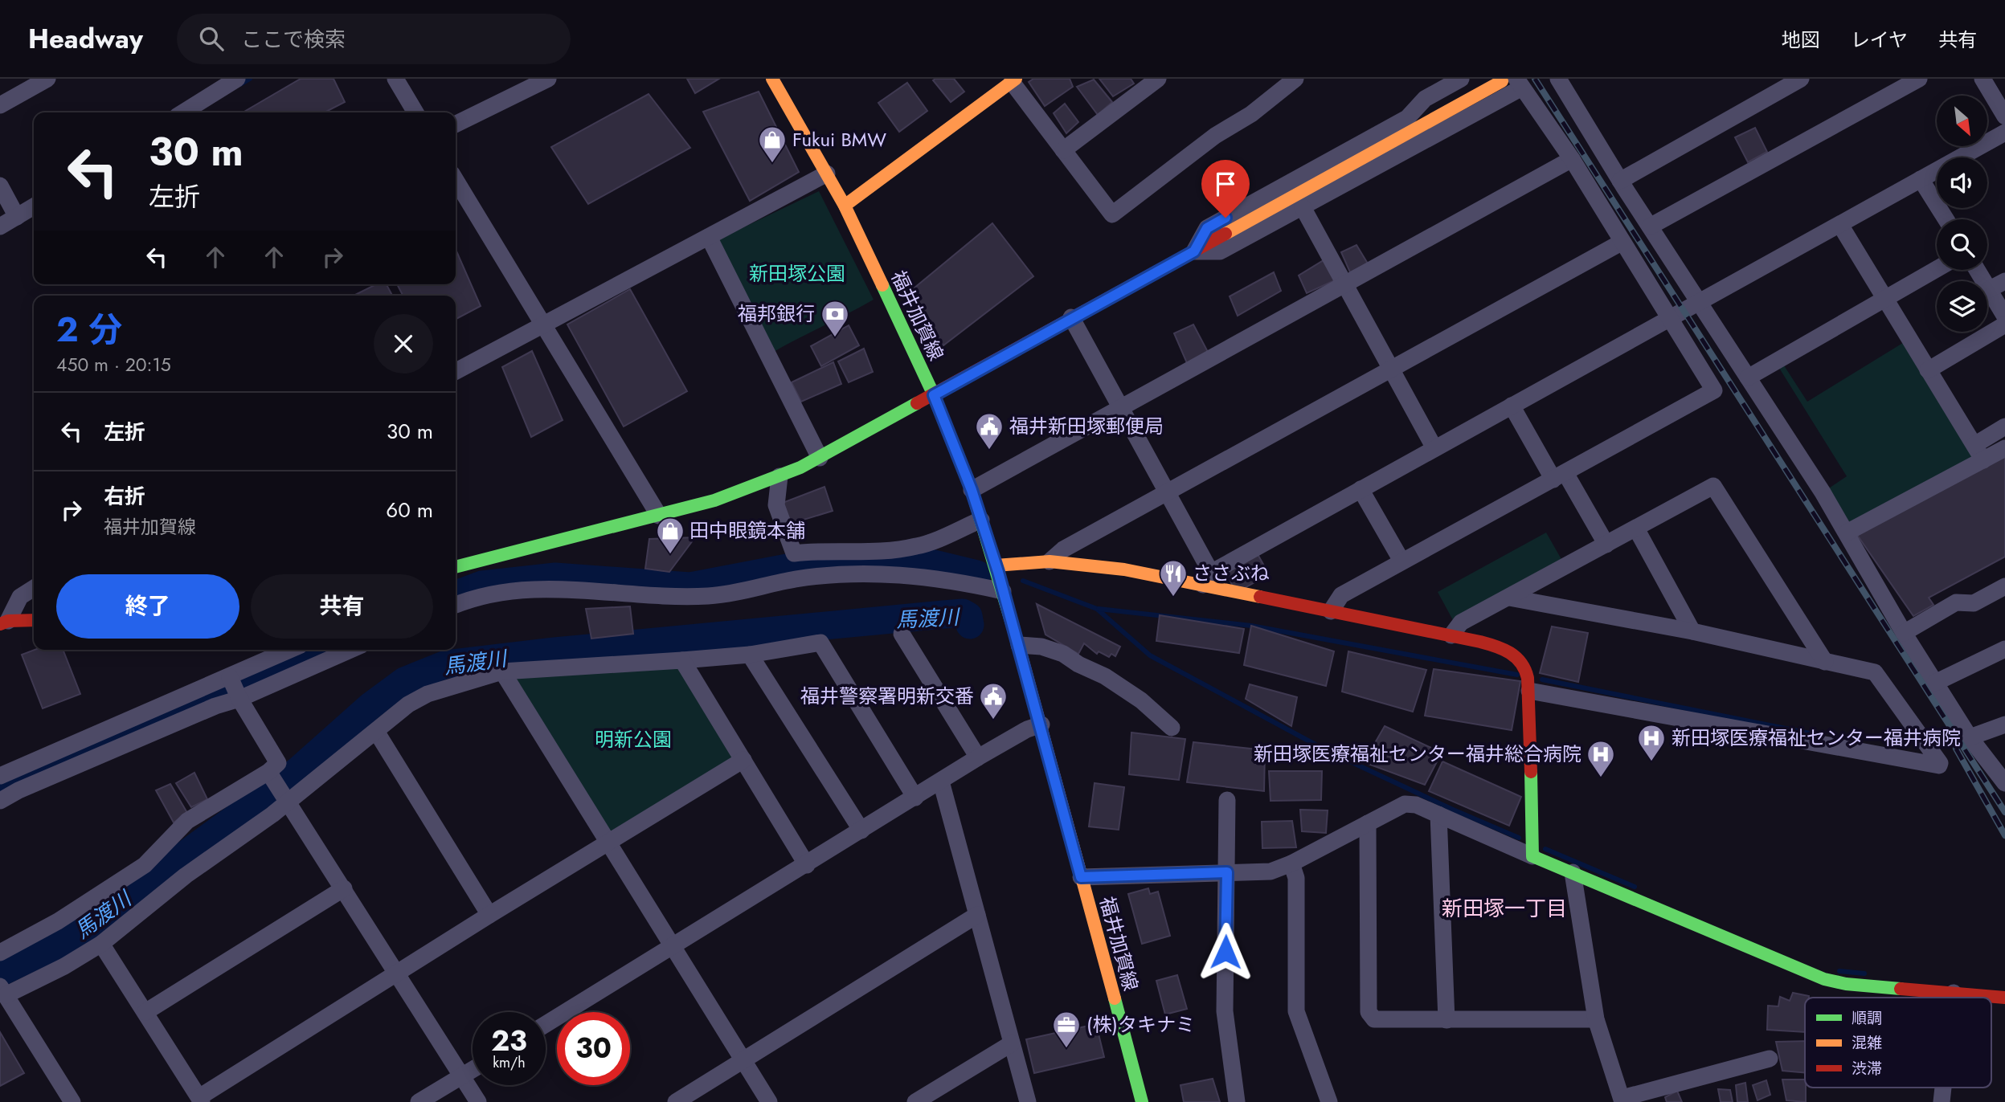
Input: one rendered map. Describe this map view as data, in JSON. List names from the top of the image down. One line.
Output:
{"streets":{"street":["福井加賀線"]},"districts":["新田塚一丁目"],"water":["馬渡川"],"parks":["新田塚公園","明新公園"],"places":{"shop":["Fukui BMW","田中眼鏡本舗"],"bank":["福邦銀行"],"public building":["福井新田塚郵便局","福井警察署明新交番"],"restaurant":["ささぶね"],"hospital":["新田塚医療福祉センター福井病院","新田塚医療福祉センター福井総合病院"],"office":["(株)タキナミ"]},"legend":["順調","混雑","渋滞"],"north":"bottom right","page":{"header":"Headway","search":"ここで検索","nav":["地図","レイヤ","共有"],"turn":["30 m","左折"],"heading":["2 分","450 m · 20:15"],"list":[{"name":"左折","value":"30 m"},{"name":"右折","note":"福井加賀線","value":"60 m"}],"buttons":["終了","共有"],"speed":"23 km/h","limit":"30"}}
